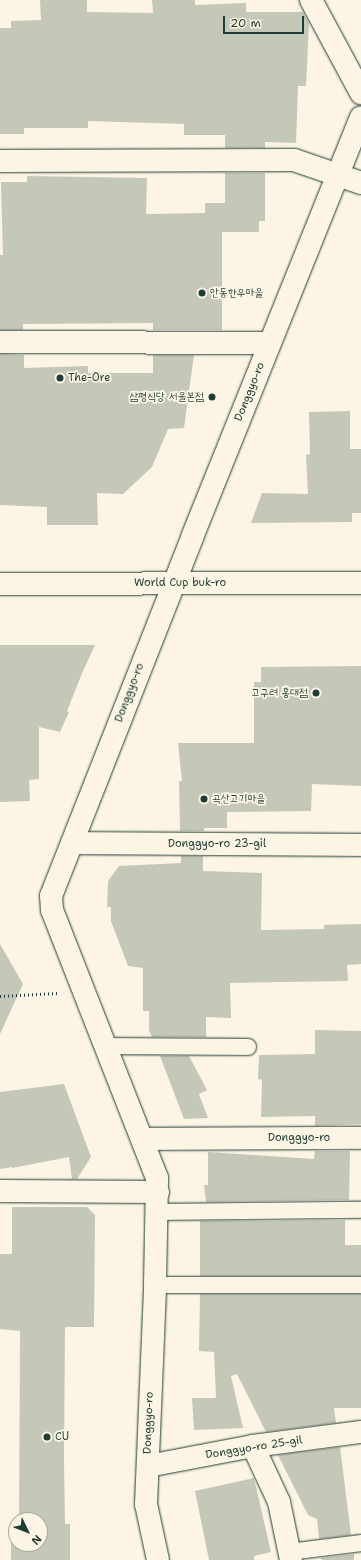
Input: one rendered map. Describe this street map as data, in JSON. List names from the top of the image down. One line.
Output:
{"streets":{"street":["Donggyo-ro","World Cup buk-ro","Donggyo-ro 23-gil","Donggyo-ro 25-gil"]},"crossings":[["Donggyo-ro","World Cup buk-ro"],["Donggyo-ro","Donggyo-ro 23-gil"],["Donggyo-ro","Donggyo-ro 25-gil"]],"places":["안동한우마을","The-Ore","삼평식당 서울본점","고구려 홍대점","곡산고기마을","CU"],"scale_bar":"20 m","north":"bottom right"}
